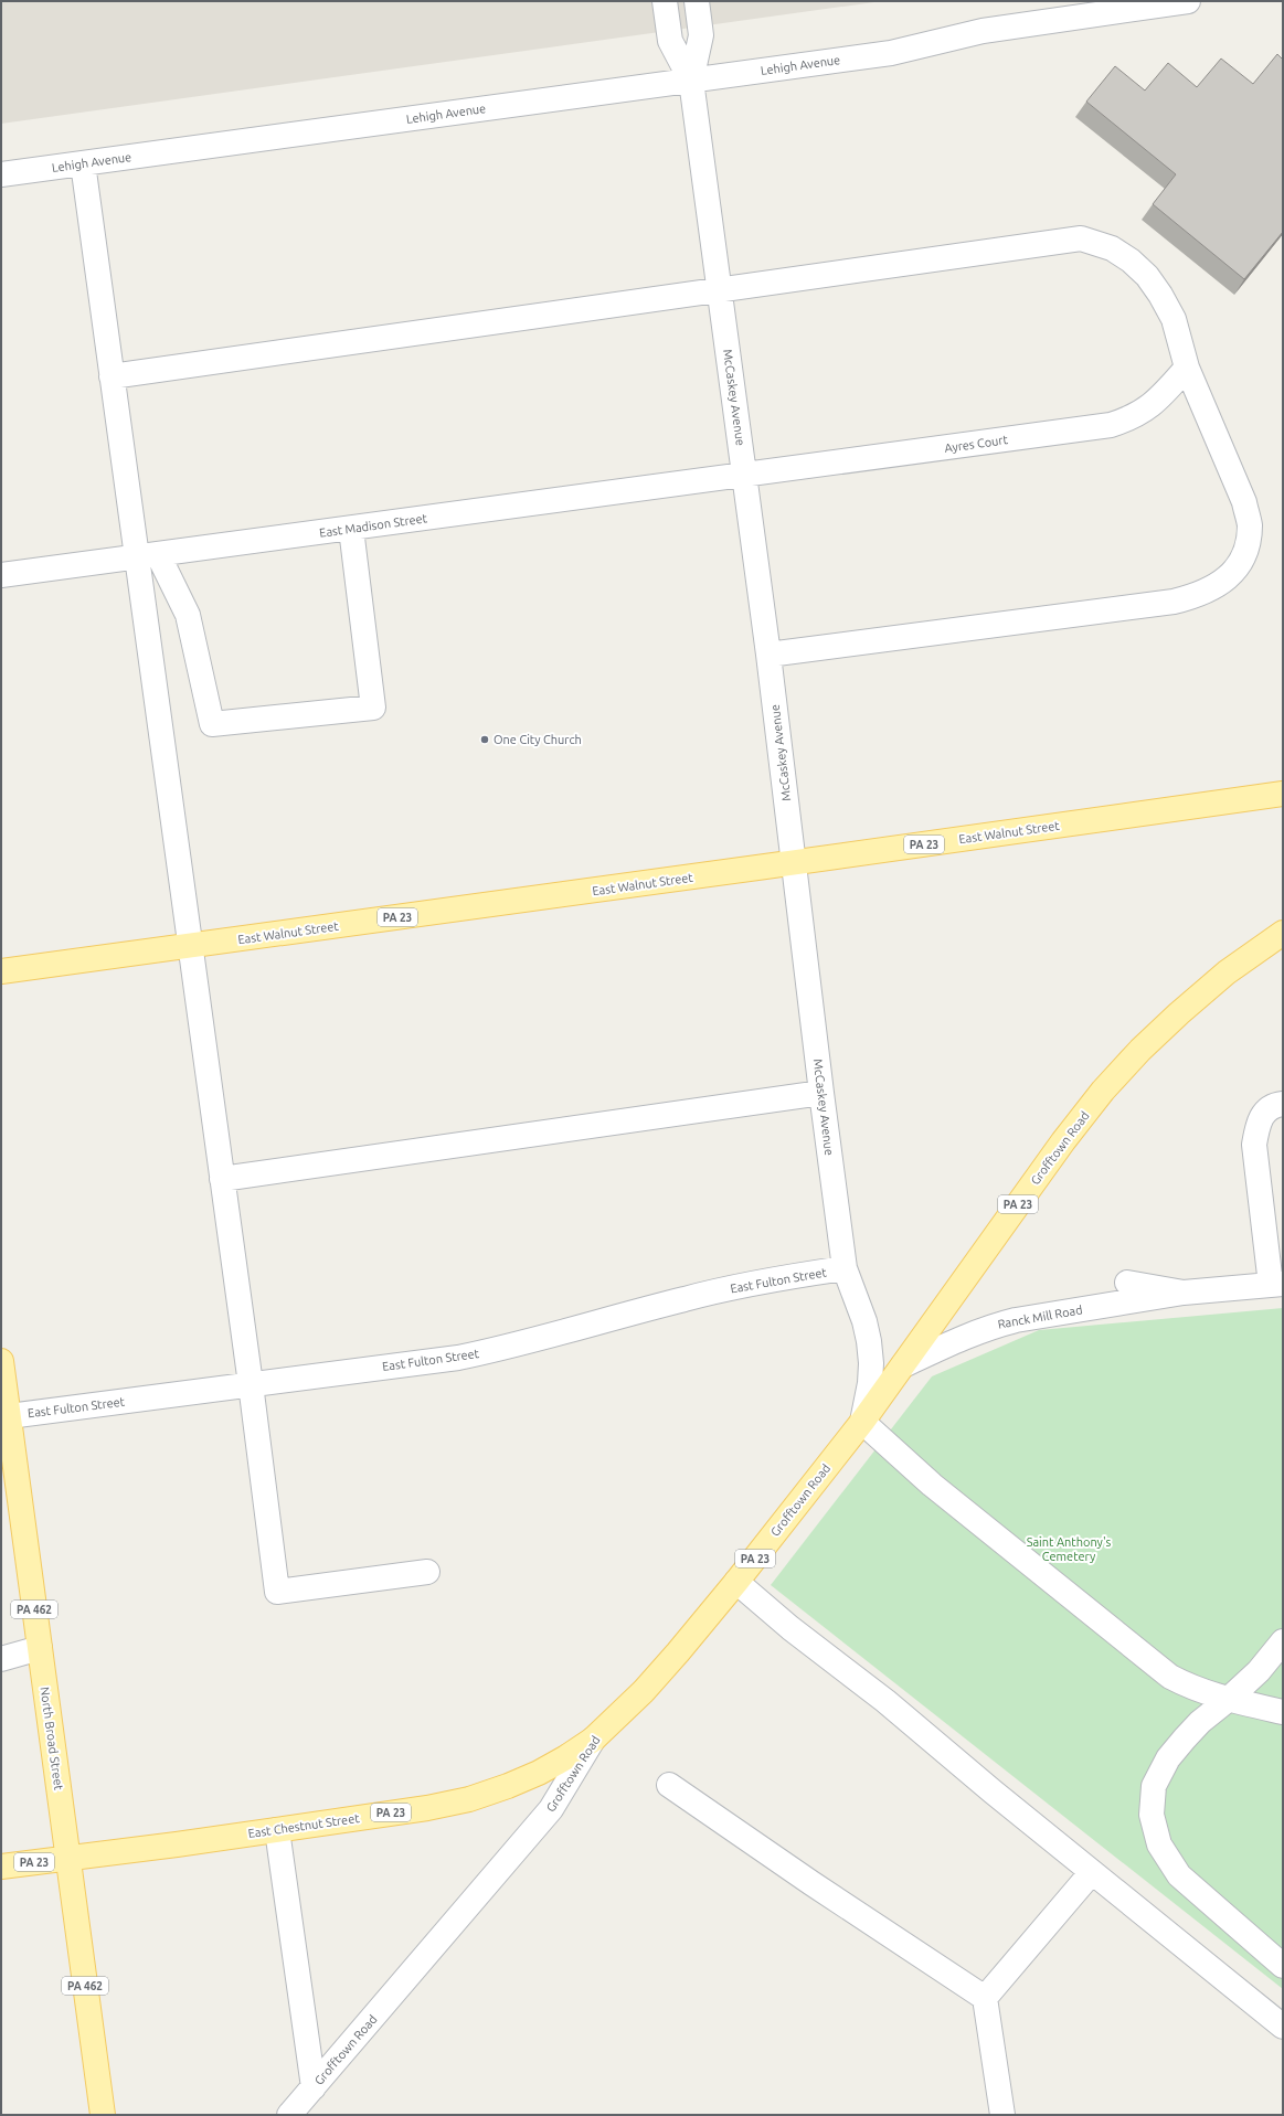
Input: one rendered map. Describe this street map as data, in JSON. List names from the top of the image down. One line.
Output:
{"streets":{"main road":["East Walnut Street","PA 23","Grofftown Road","PA 462","North Broad Street","East Chestnut Street"],"street":["Lehigh Avenue","McCaskey Avenue","Ayres Court","East Madison Street","East Fulton Street","Ranck Mill Road"]},"crossings":[["Lehigh Avenue","McCaskey Avenue"],["McCaskey Avenue","Ayres Court"],["McCaskey Avenue","East Madison Street"],["McCaskey Avenue","East Walnut Street"],["McCaskey Avenue","Grofftown Road"],["McCaskey Avenue","East Fulton Street"],["Ayres Court","East Madison Street"],["Grofftown Road","Ranck Mill Road"],["Grofftown Road","East Chestnut Street"],["East Fulton Street","North Broad Street"],["North Broad Street","East Chestnut Street"]],"parks":["Saint Anthony's Cemetery"],"places":["One City Church"]}
